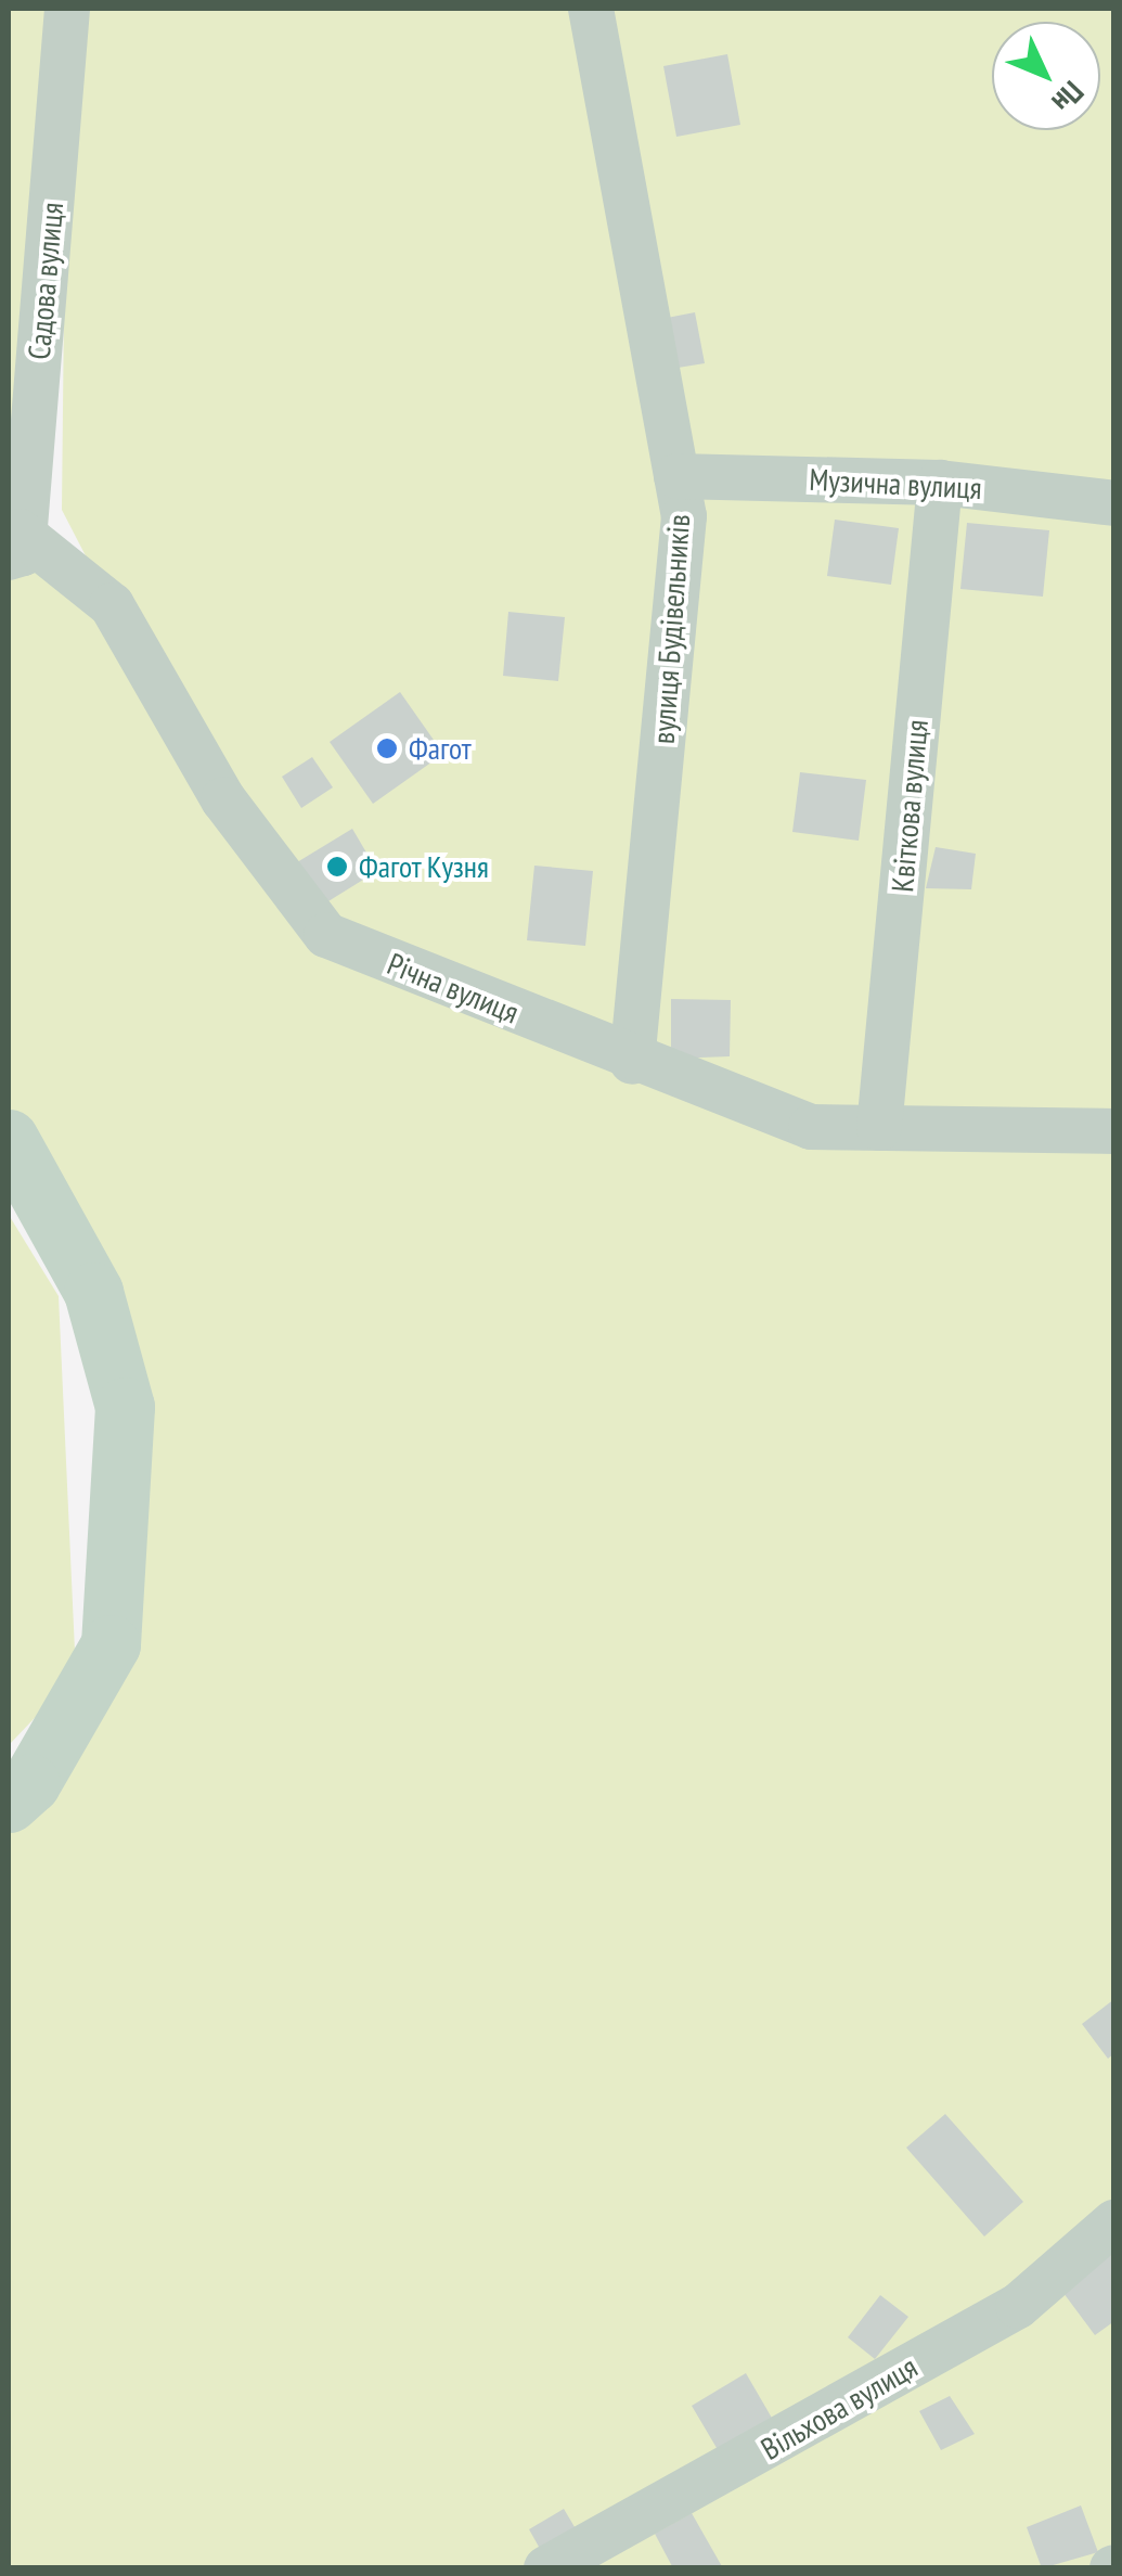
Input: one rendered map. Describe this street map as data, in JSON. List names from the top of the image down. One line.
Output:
{"streets":{"street":["Садова вулиця","Музична вулиця","вулиця Будівельників","Квіткова вулиця","Річна вулиця","Вільхова вулиця"]},"crossings":[["Садова вулиця","Річна вулиця"],["Музична вулиця","вулиця Будівельників"],["Музична вулиця","Квіткова вулиця"],["вулиця Будівельників","Річна вулиця"],["Квіткова вулиця","Річна вулиця"]],"places":["Фагот","Фагот Кузня"],"north":"bottom right"}
